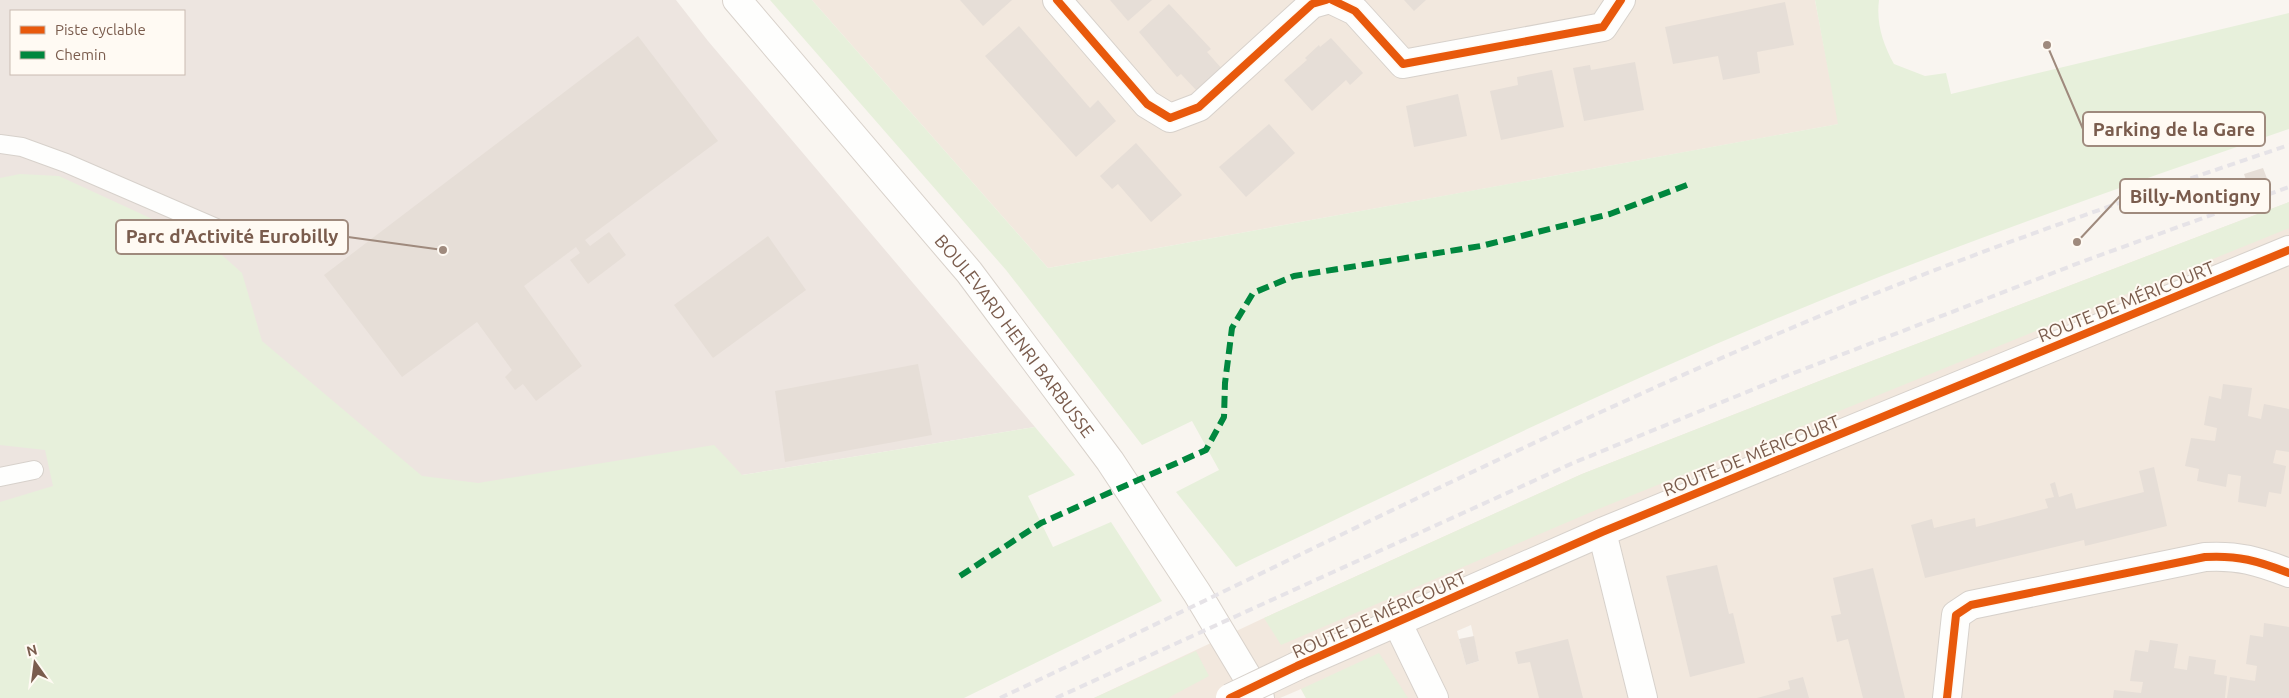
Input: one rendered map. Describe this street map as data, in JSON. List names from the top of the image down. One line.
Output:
{"streets":{"street":["ROUTE DE MÉRICOURT","BOULEVARD HENRI BARBUSSE"]},"places":["Parking de la Gare","Billy-Montigny","Parc d'Activité Eurobilly"],"legend":["Piste cyclable","Chemin"],"north":"top"}
